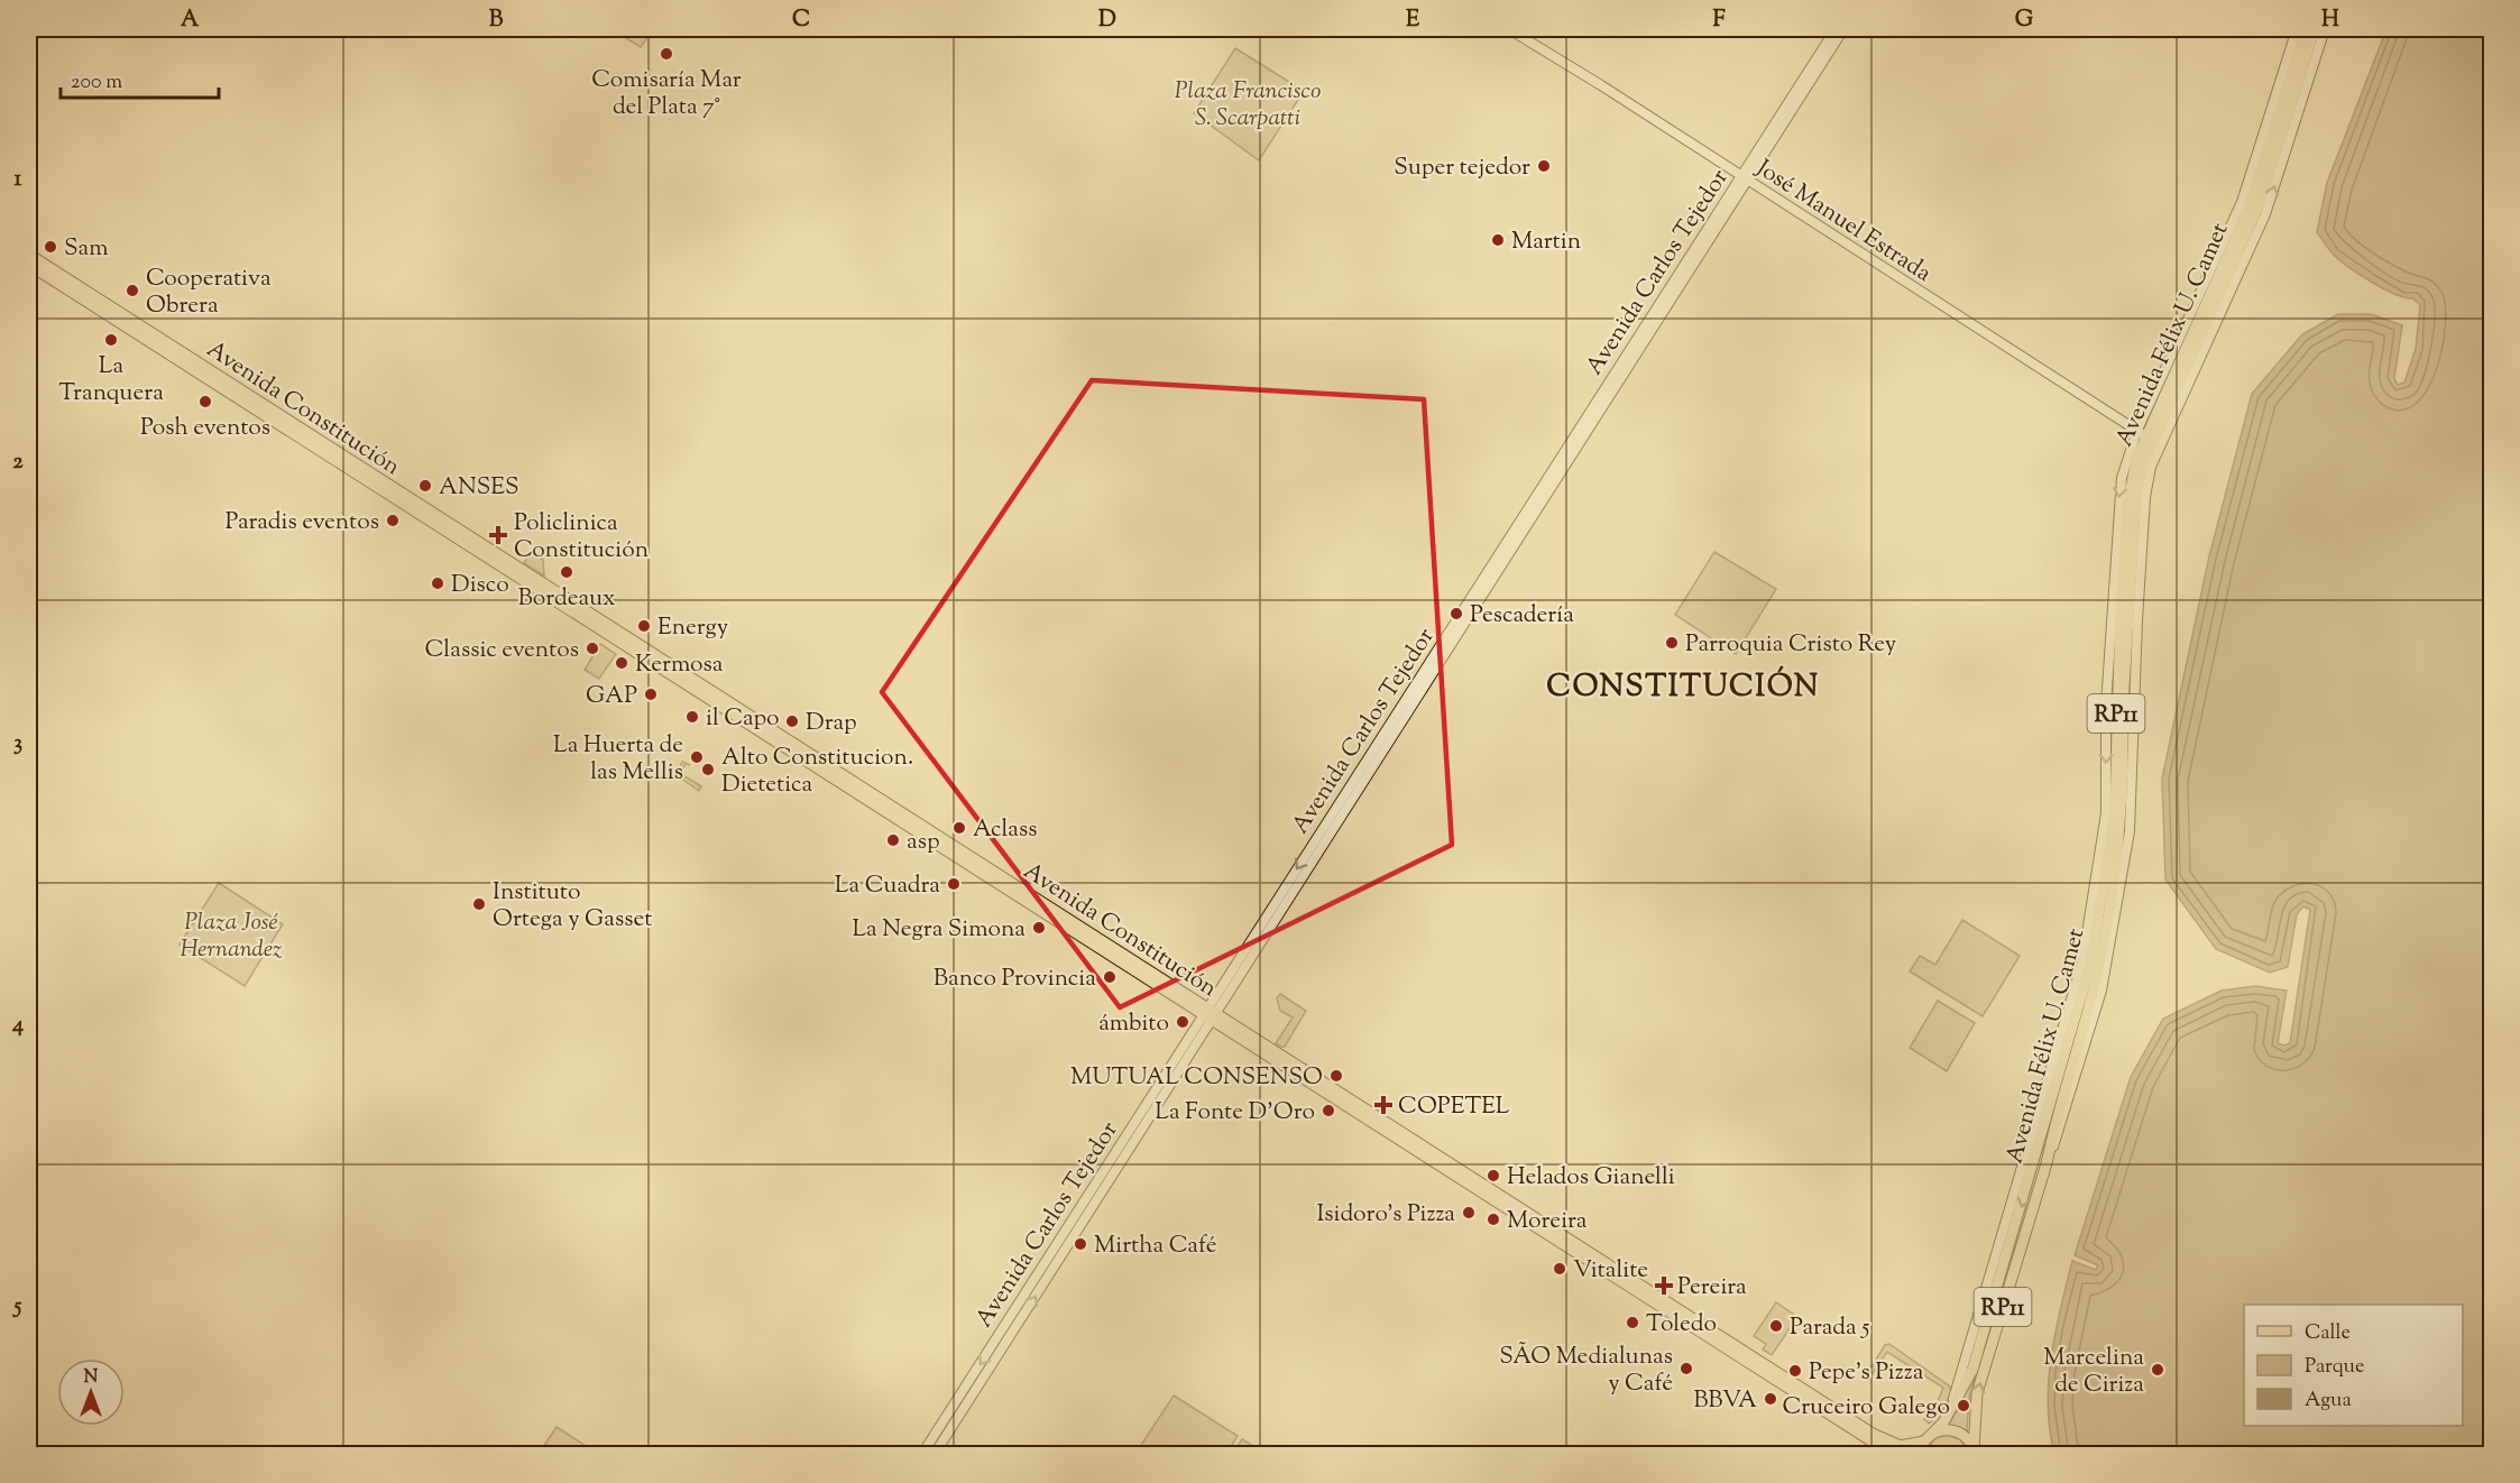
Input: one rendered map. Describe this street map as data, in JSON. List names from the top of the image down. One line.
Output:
{"streets":{"main road":["José Manuel Estrada","Avenida Carlos Tejedor","Avenida Félix U. Camet","Avenida Constitución","RP11"]},"crossings":[["José Manuel Estrada","Avenida Carlos Tejedor"],["José Manuel Estrada","Avenida Félix U. Camet"],["Avenida Carlos Tejedor","Avenida Constitución"],["Avenida Félix U. Camet","RP11"],["Avenida Constitución","RP11"]],"districts":["CONSTITUCIÓN"],"parks":["Plaza Francisco S. Scarpatti","Plaza José Hernandez"],"places":{"other":["Comisaría Mar del Plata 7°","Super tejedor","Martin","Sam","Cooperativa Obrera","La Tranquera","Posh eventos","ANSES","Paradis eventos","Bordeaux","Disco","Pescadería","Energy","Parroquia Cristo Rey","Classic eventos","Kermosa","GAP","il Capo","Drap","La Huerta de las Mellis","Alto Constitucion. Dietetica","Aclass","asp","La Cuadra","Instituto Ortega y Gasset","La Negra Simona","Banco Provincia","ámbito","MUTUAL CONSENSO","La Fonte D'Oro","Helados Gianelli","Isidoro's Pizza","Moreira","Mirtha Café","Vitalite","Toledo","Parada 5","SÃO Medialunas y Café","Marcelina de Ciriza","Pepe's Pizza","BBVA","Cruceiro Galego"],"health":["Policlinica Constitución","COPETEL","Pereira"]},"legend":["Calle","Parque","Agua"],"scale_bar":"200 m","north":"top","grid":{"columns":["A","B","C","D","E","F","G","H"],"rows":["1","2","3","4","5"]}}
